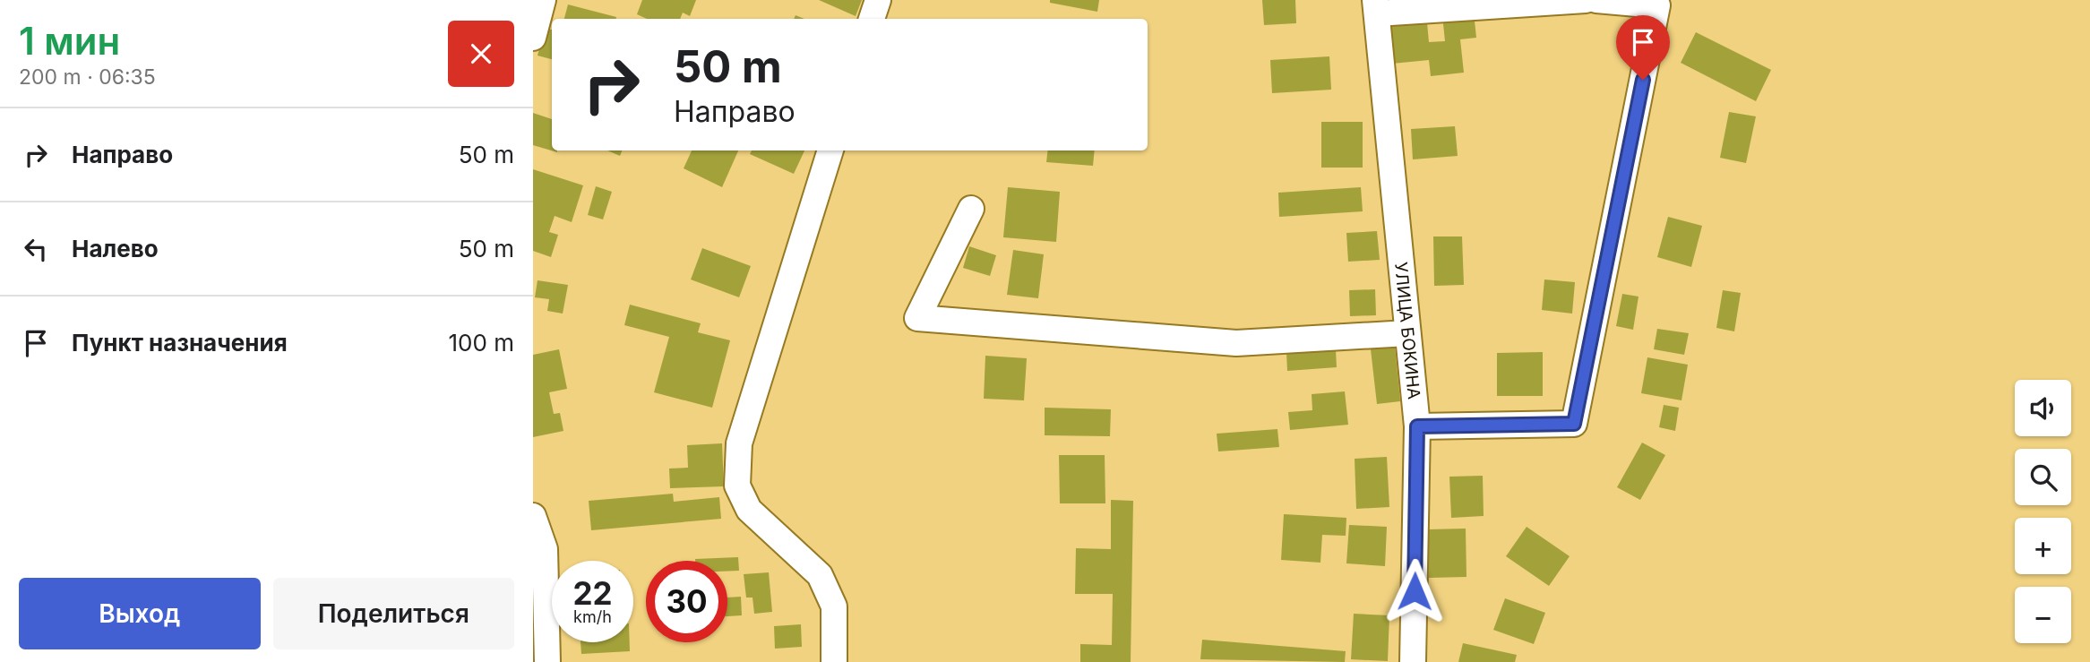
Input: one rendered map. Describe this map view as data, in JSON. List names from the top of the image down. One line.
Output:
{"streets":{"street":["УЛИЦА БОКИНА"]},"page":{"heading":["1 мин","200 m · 06:35"],"turn":["50 m","Направо"],"list":[{"name":"Направо","value":"50 m"},{"name":"Налево","value":"50 m"},{"name":"Пункт назначения","value":"100 m"}],"map_buttons":["+","−"],"speed":"22 km/h","limit":"30","buttons":["Выход","Поделиться"]}}
